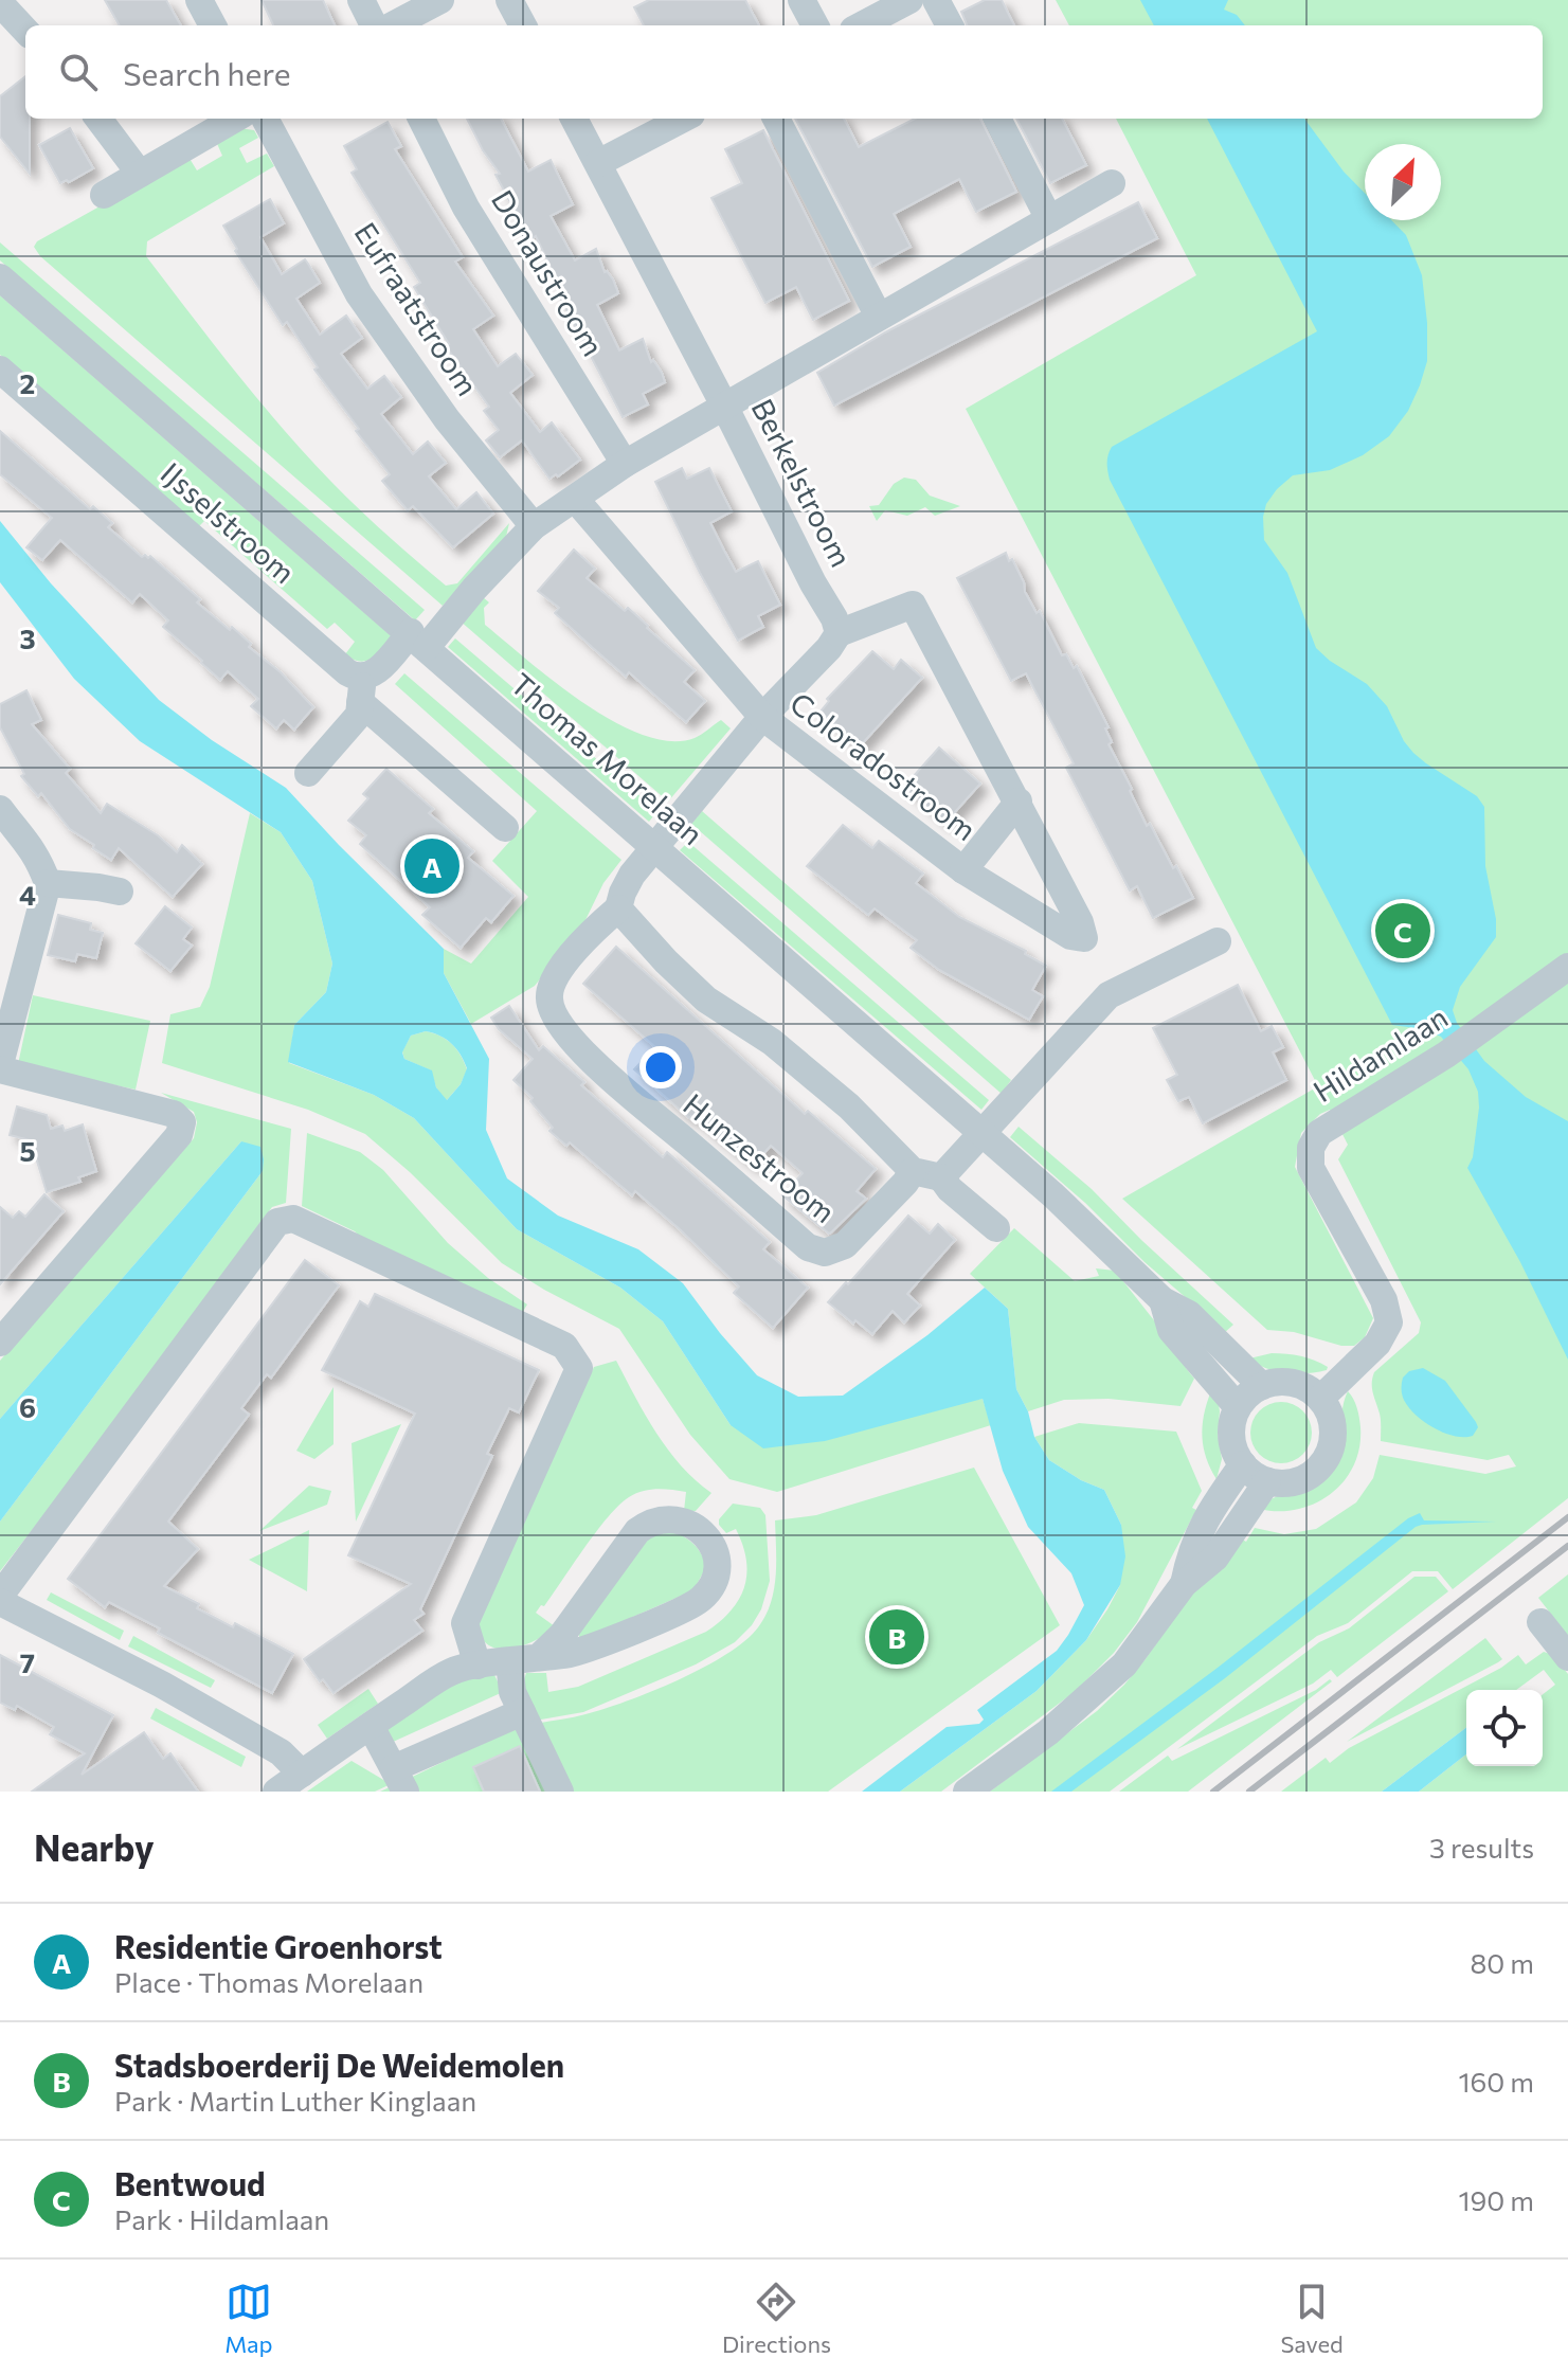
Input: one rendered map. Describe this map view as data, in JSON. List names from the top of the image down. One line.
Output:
{"streets":{"street":["Donaustroom","Eufraatstroom","Berkelstroom","IJsselstroom","Thomas Morelaan","Coloradostroom","Hildamlaan","Hunzestroom"]},"crossings":[["Berkelstroom","Coloradostroom"],["Thomas Morelaan","Hildamlaan"],["Thomas Morelaan","Hunzestroom"]],"north":"top right","page":{"search":"Search here","pins":["A","C","B"],"heading":["Nearby","3 results"],"list":[{"mark":"A","name":"Residentie Groenhorst","note":"Place · Thomas Morelaan","value":"80 m"},{"mark":"B","name":"Stadsboerderij De Weidemolen","note":"Park · Martin Luther Kinglaan","value":"160 m"},{"mark":"C","name":"Bentwoud","note":"Park · Hildamlaan","value":"190 m"}],"nav":["Map","Directions","Saved"]},"grid":{"rows":["2","3","4","5","6","7"]}}
